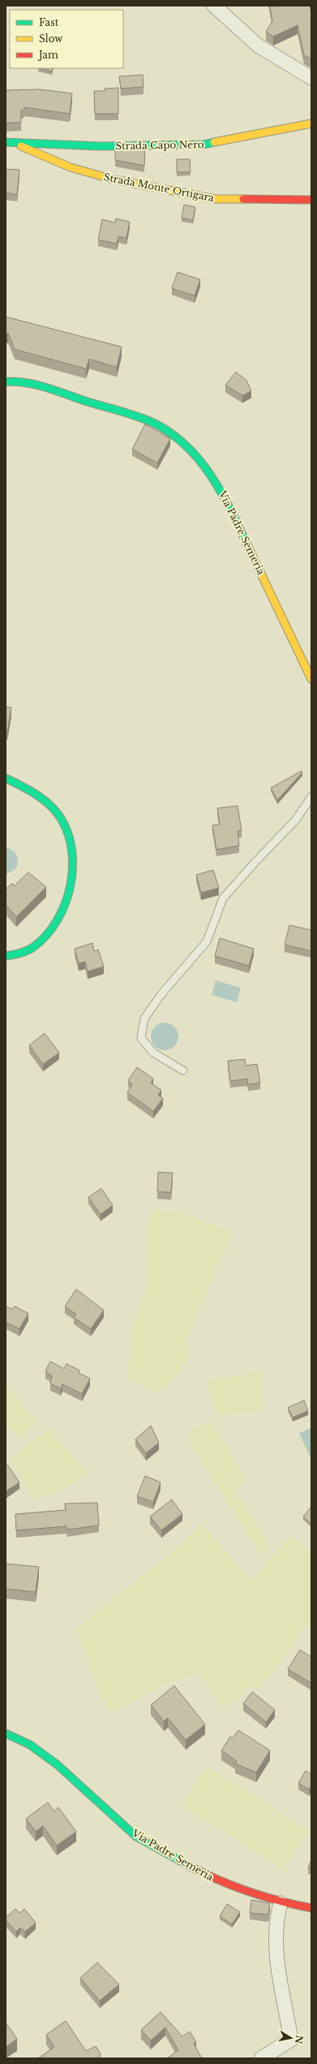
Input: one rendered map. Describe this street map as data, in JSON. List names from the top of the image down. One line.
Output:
{"streets":{"main road":["Strada Capo Nero","Strada Monte Ortigara","Via Padre Semeria"]},"crossings":[["Strada Capo Nero","Strada Monte Ortigara"]],"legend":["Fast","Slow","Jam"],"north":"right"}
